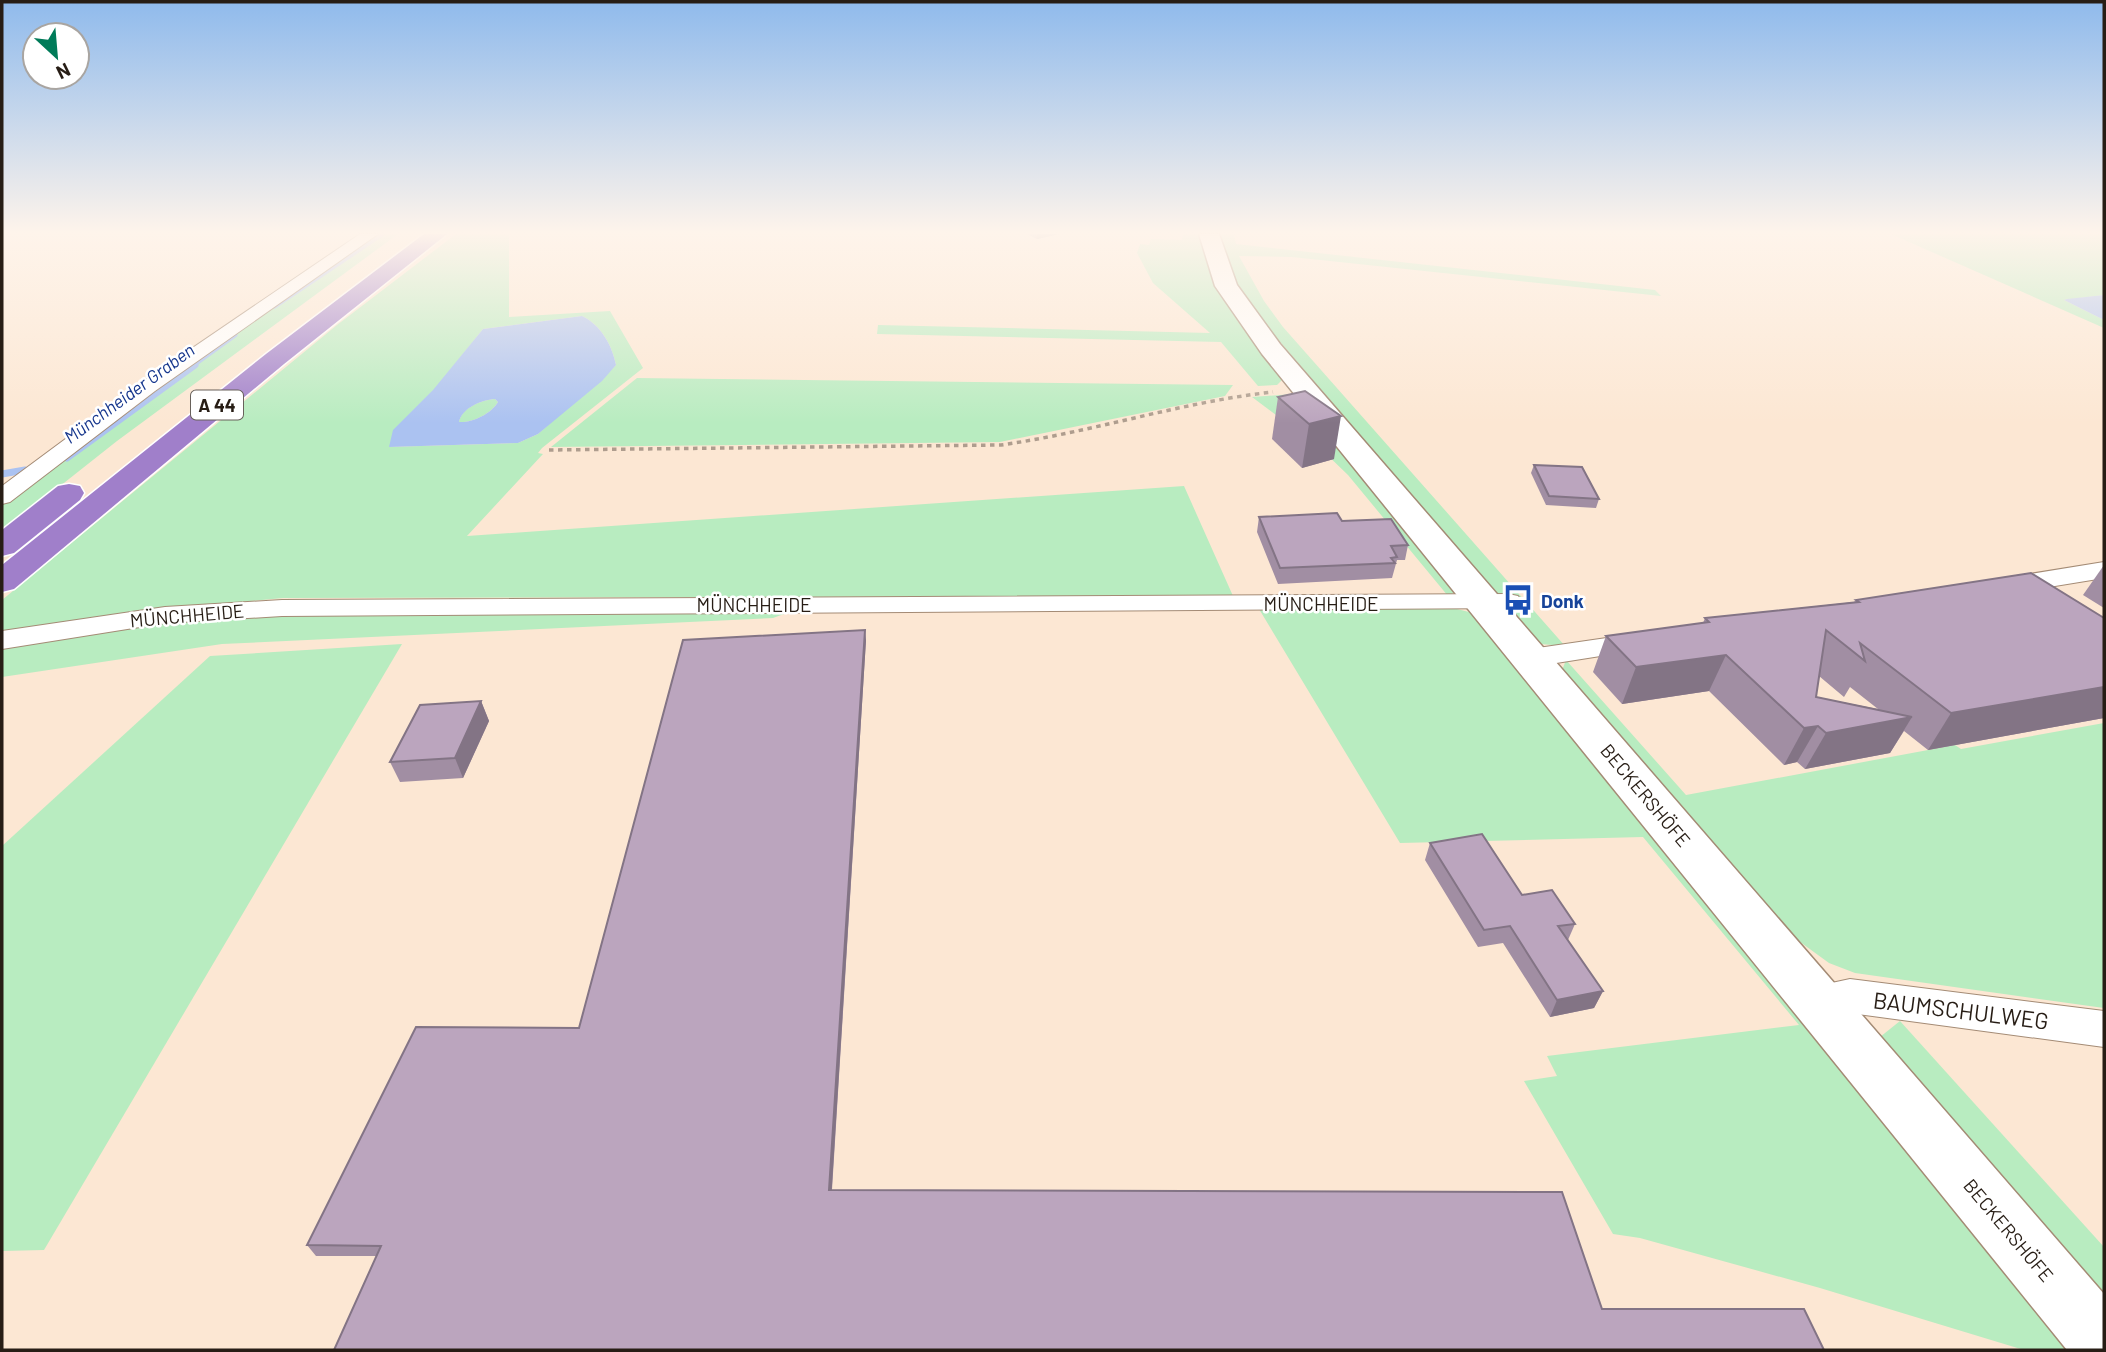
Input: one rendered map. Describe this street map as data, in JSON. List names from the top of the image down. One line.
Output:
{"streets":{"highway":["A 44"],"street":["MÜNCHHEIDE","BECKERSHÖFE","BAUMSCHULWEG"]},"crossings":[["MÜNCHHEIDE","BECKERSHÖFE"],["BECKERSHÖFE","BAUMSCHULWEG"]],"water":["Münchheider Graben"],"places":{"bus stop":["Donk"]},"north":"bottom right"}
